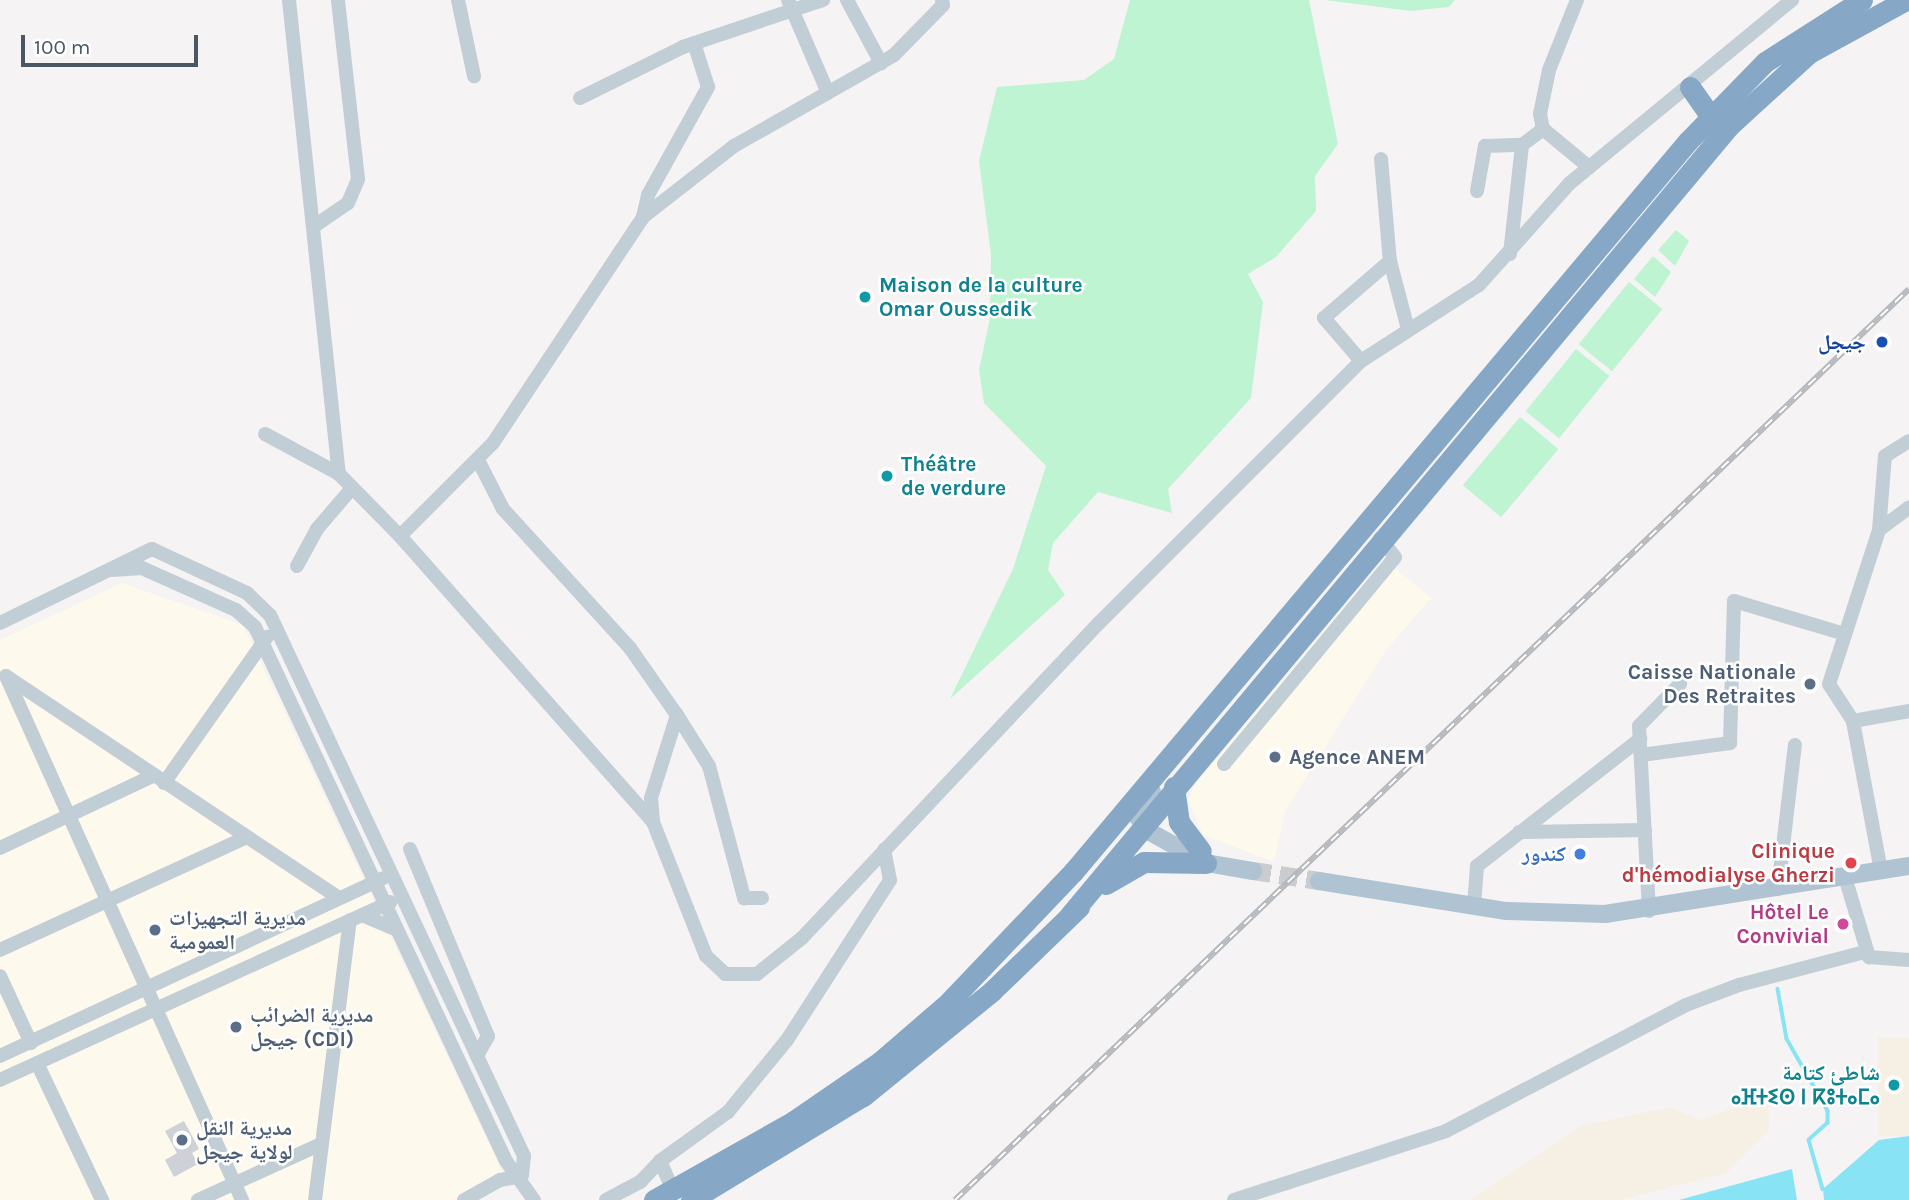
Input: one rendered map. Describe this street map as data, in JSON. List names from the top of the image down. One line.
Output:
{"places":["Maison de la culture Omar Oussedik","جيجل","Théâtre de verdure","Caisse Nationale Des Retraites","Agence ANEM","كندور","Clinique d'hémodialyse Gherzi","Hôtel Le Convivial","مديرية التجهيزات العمومية","مديرية الضرائب جيجل (CDI)","شاطئ كتامة ⴰⴼⵜⵉⵙ ⵏ ⴽⵓⵜⴰⵎⴰ","مديرية النقل لولاية جيجل"],"scale_bar":"100 m"}
